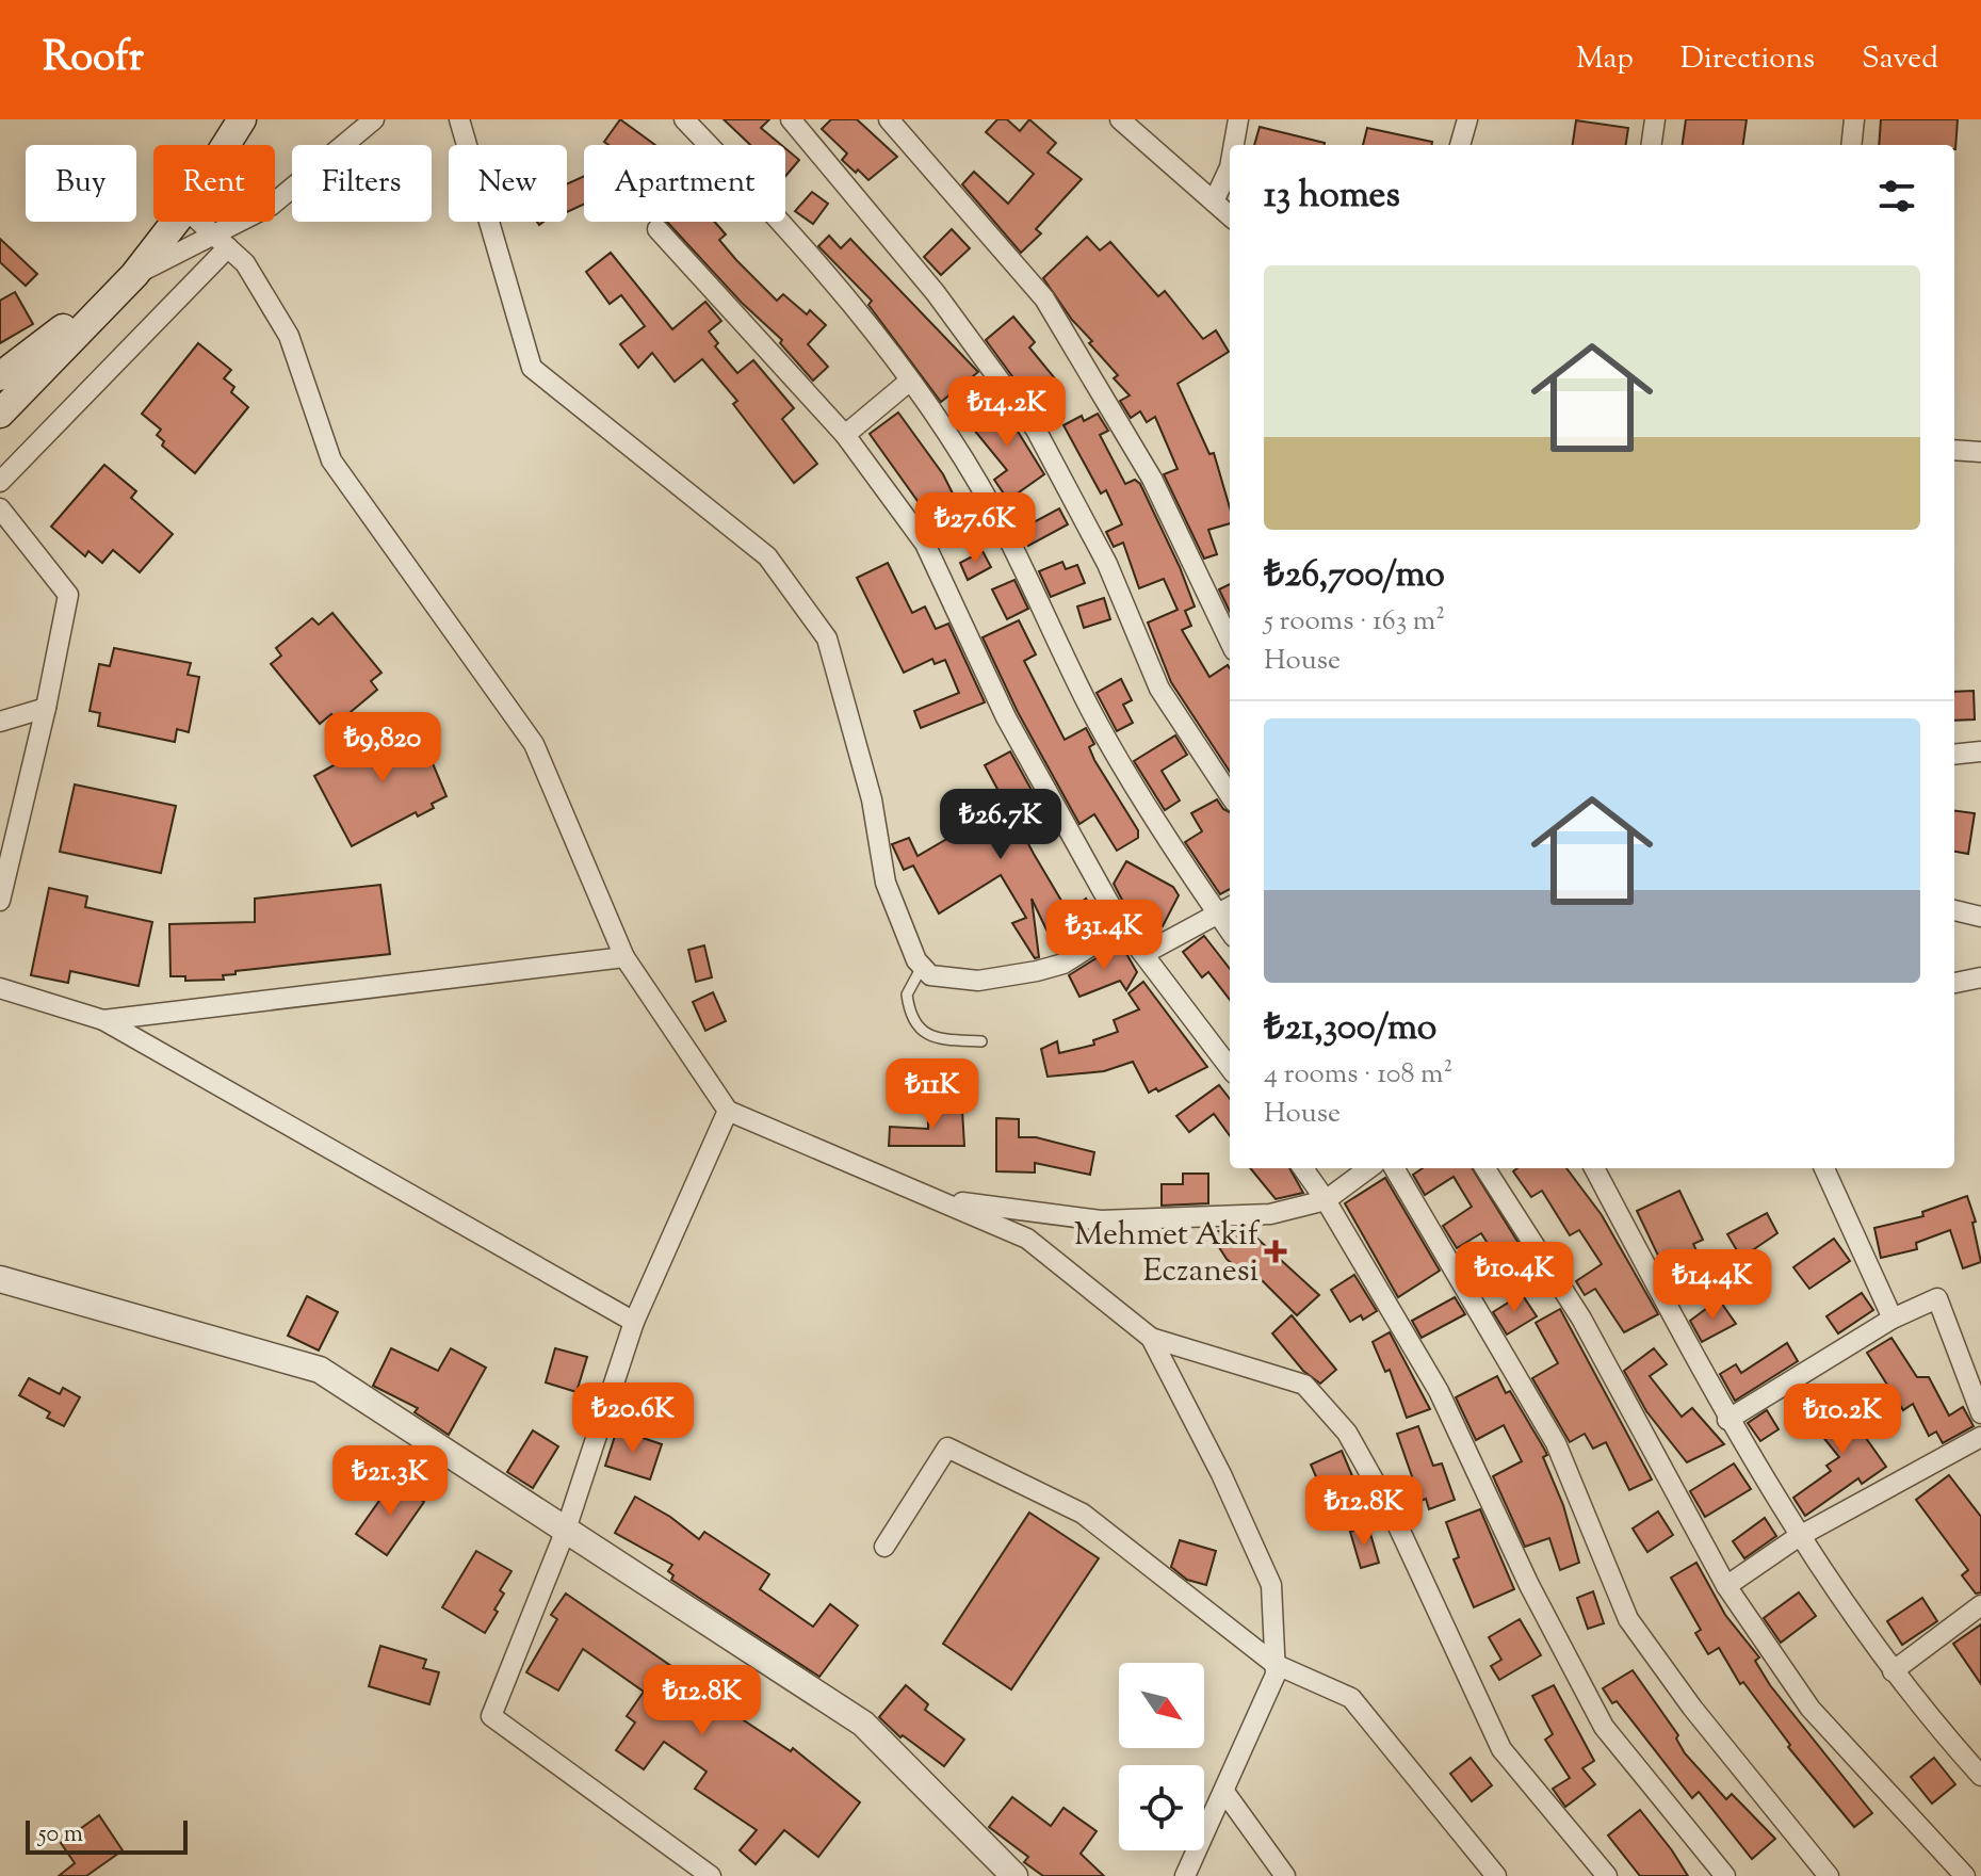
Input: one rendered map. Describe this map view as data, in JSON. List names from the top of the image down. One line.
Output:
{"places":{"health":["Mehmet Akif Eczanesi"]},"scale_bar":"50 m","north":"bottom right","page":{"header":"Roofr","nav":["Map","Directions","Saved"],"chip":["Buy","Rent","Filters","New","Apartment"],"heading":"13 homes","list":[{"name":"₺26,700/mo","note":"5 rooms · 163 m² · House"},{"name":"₺21,300/mo","note":"4 rooms · 108 m² · House"}],"price":["₺14.2K","₺27.6K","₺9,820","₺26.7K","₺31.4K","₺11K","₺10.4K","₺14.4K","₺20.6K","₺10.2K","₺21.3K","₺12.8K","₺12.8K"],"scale":"50 m"}}
